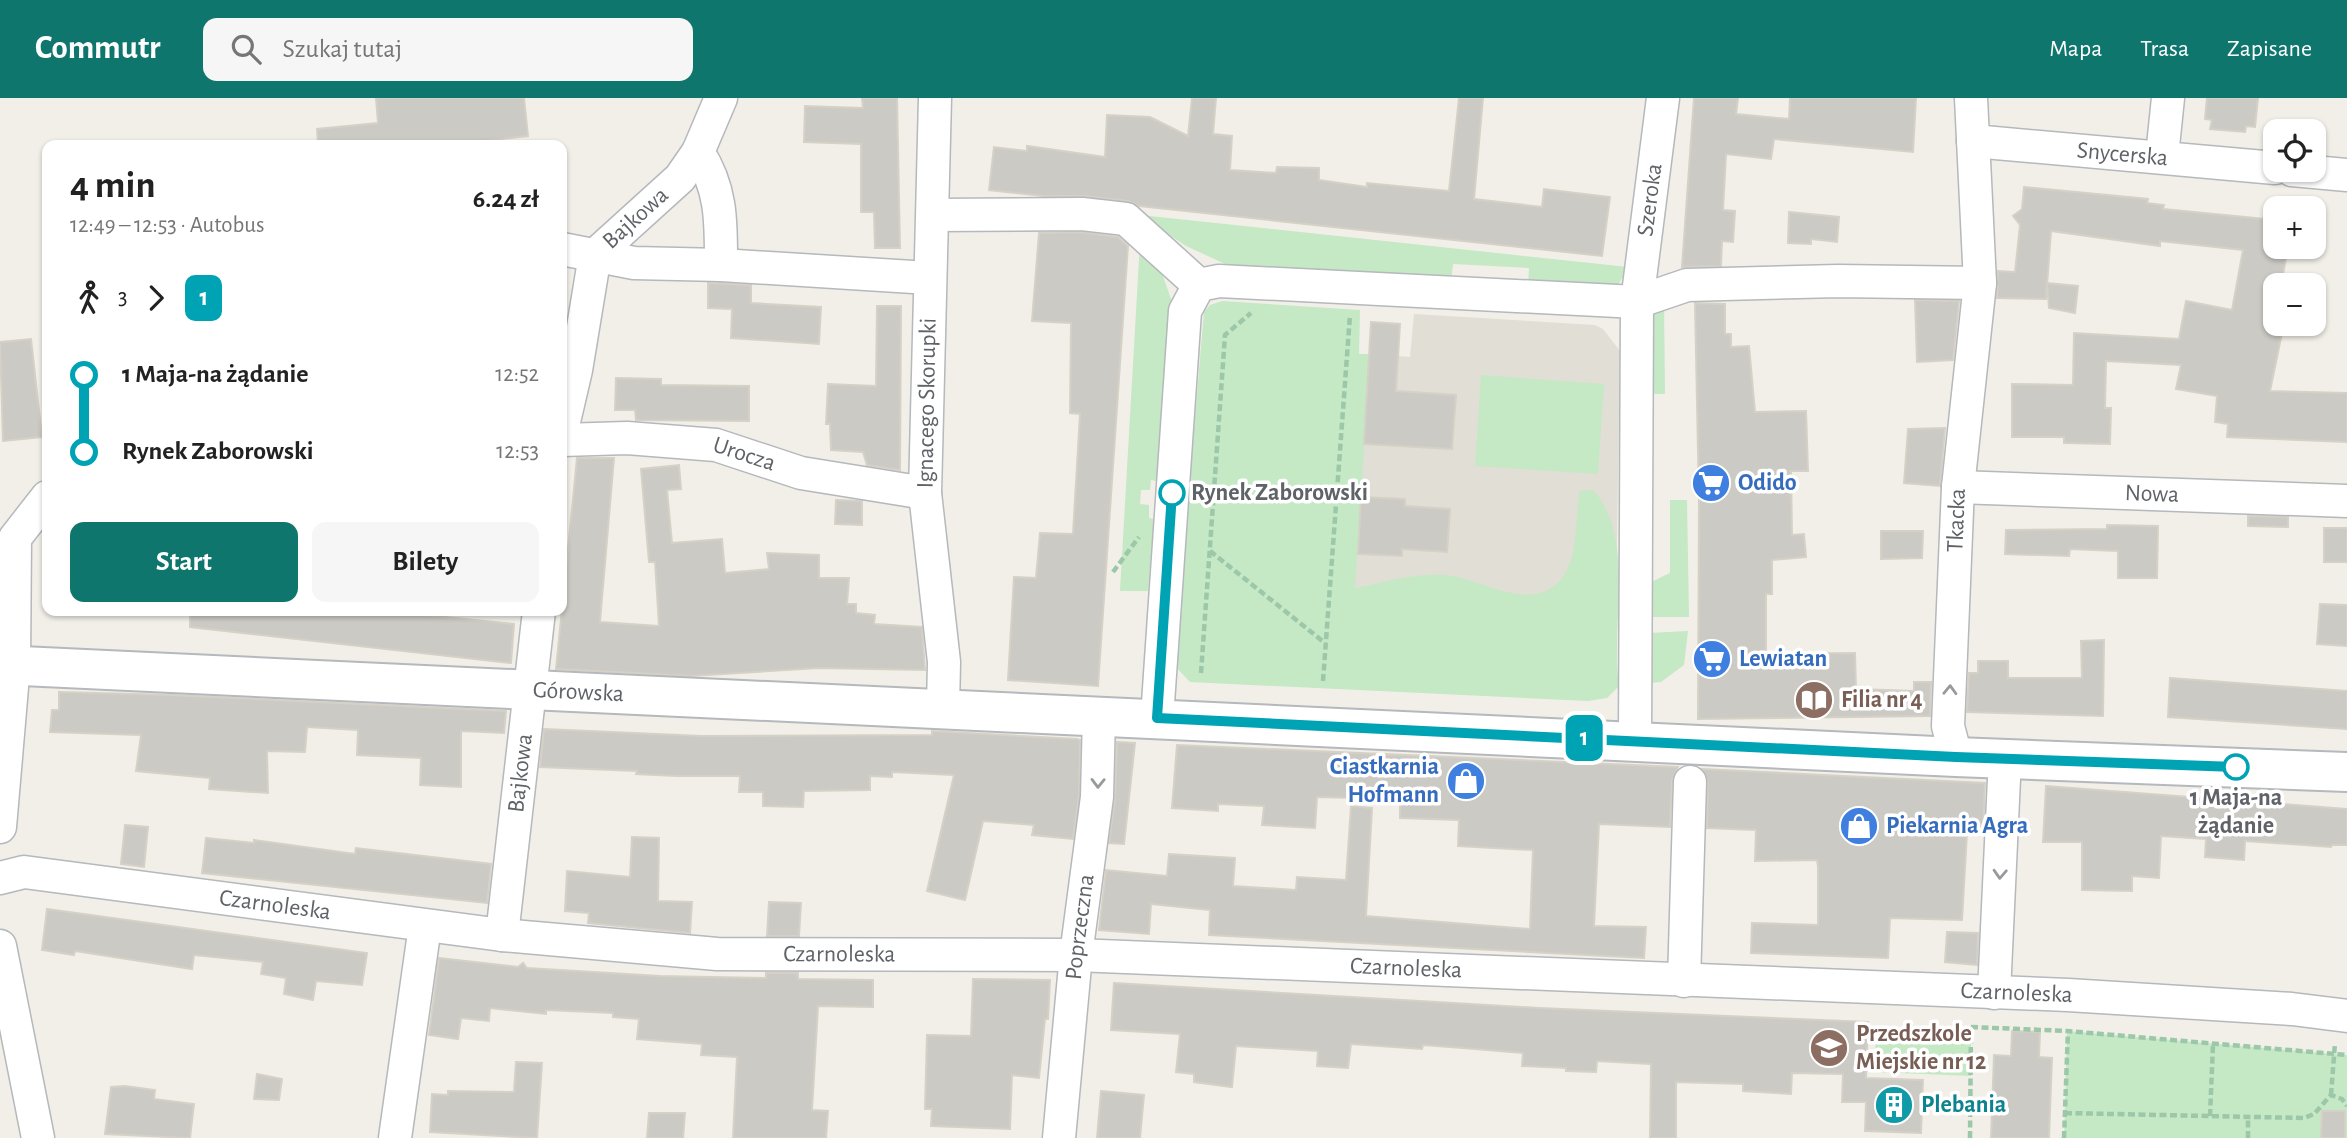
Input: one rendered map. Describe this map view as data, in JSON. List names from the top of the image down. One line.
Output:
{"streets":{"street":["Snycerska","Szeroka","Bajkowa","Ignacego Skorupki","Urocza","Nowa","Tkacka","Górowska","Czarnoleska","Poprzeczna"]},"crossings":[["Snycerska","Tkacka"],["Bajkowa","Górowska"],["Bajkowa","Czarnoleska"],["Ignacego Skorupki","Urocza"],["Ignacego Skorupki","Górowska"],["Nowa","Tkacka"],["Górowska","Poprzeczna"],["Czarnoleska","Poprzeczna"]],"one_way":["Tkacka","Poprzeczna"],"places":{"supermarket":["Odido","Lewiatan"],"other":["Rynek Zaborowski","1 Maja-na żądanie"],"library":["Filia nr 4"],"shop":["Ciastkarnia Hofmann","Piekarnia Agra"],"school or university":["Przedszkole Miejskie nr 12"],"building":["Plebania"]},"lines":["bus line 1"],"page":{"header":"Commutr","search":"Szukaj tutaj","nav":["Mapa","Trasa","Zapisane"],"on_map":"1","map_buttons":["+","−"],"heading":["4 min","12:49 – 12:53 · Autobus","6.24 zł"],"legs":["3","1"],"list":[{"name":"1 Maja-na żądanie","value":"12:52"},{"name":"Rynek Zaborowski","value":"12:53"}],"buttons":["Start","Bilety"]}}
